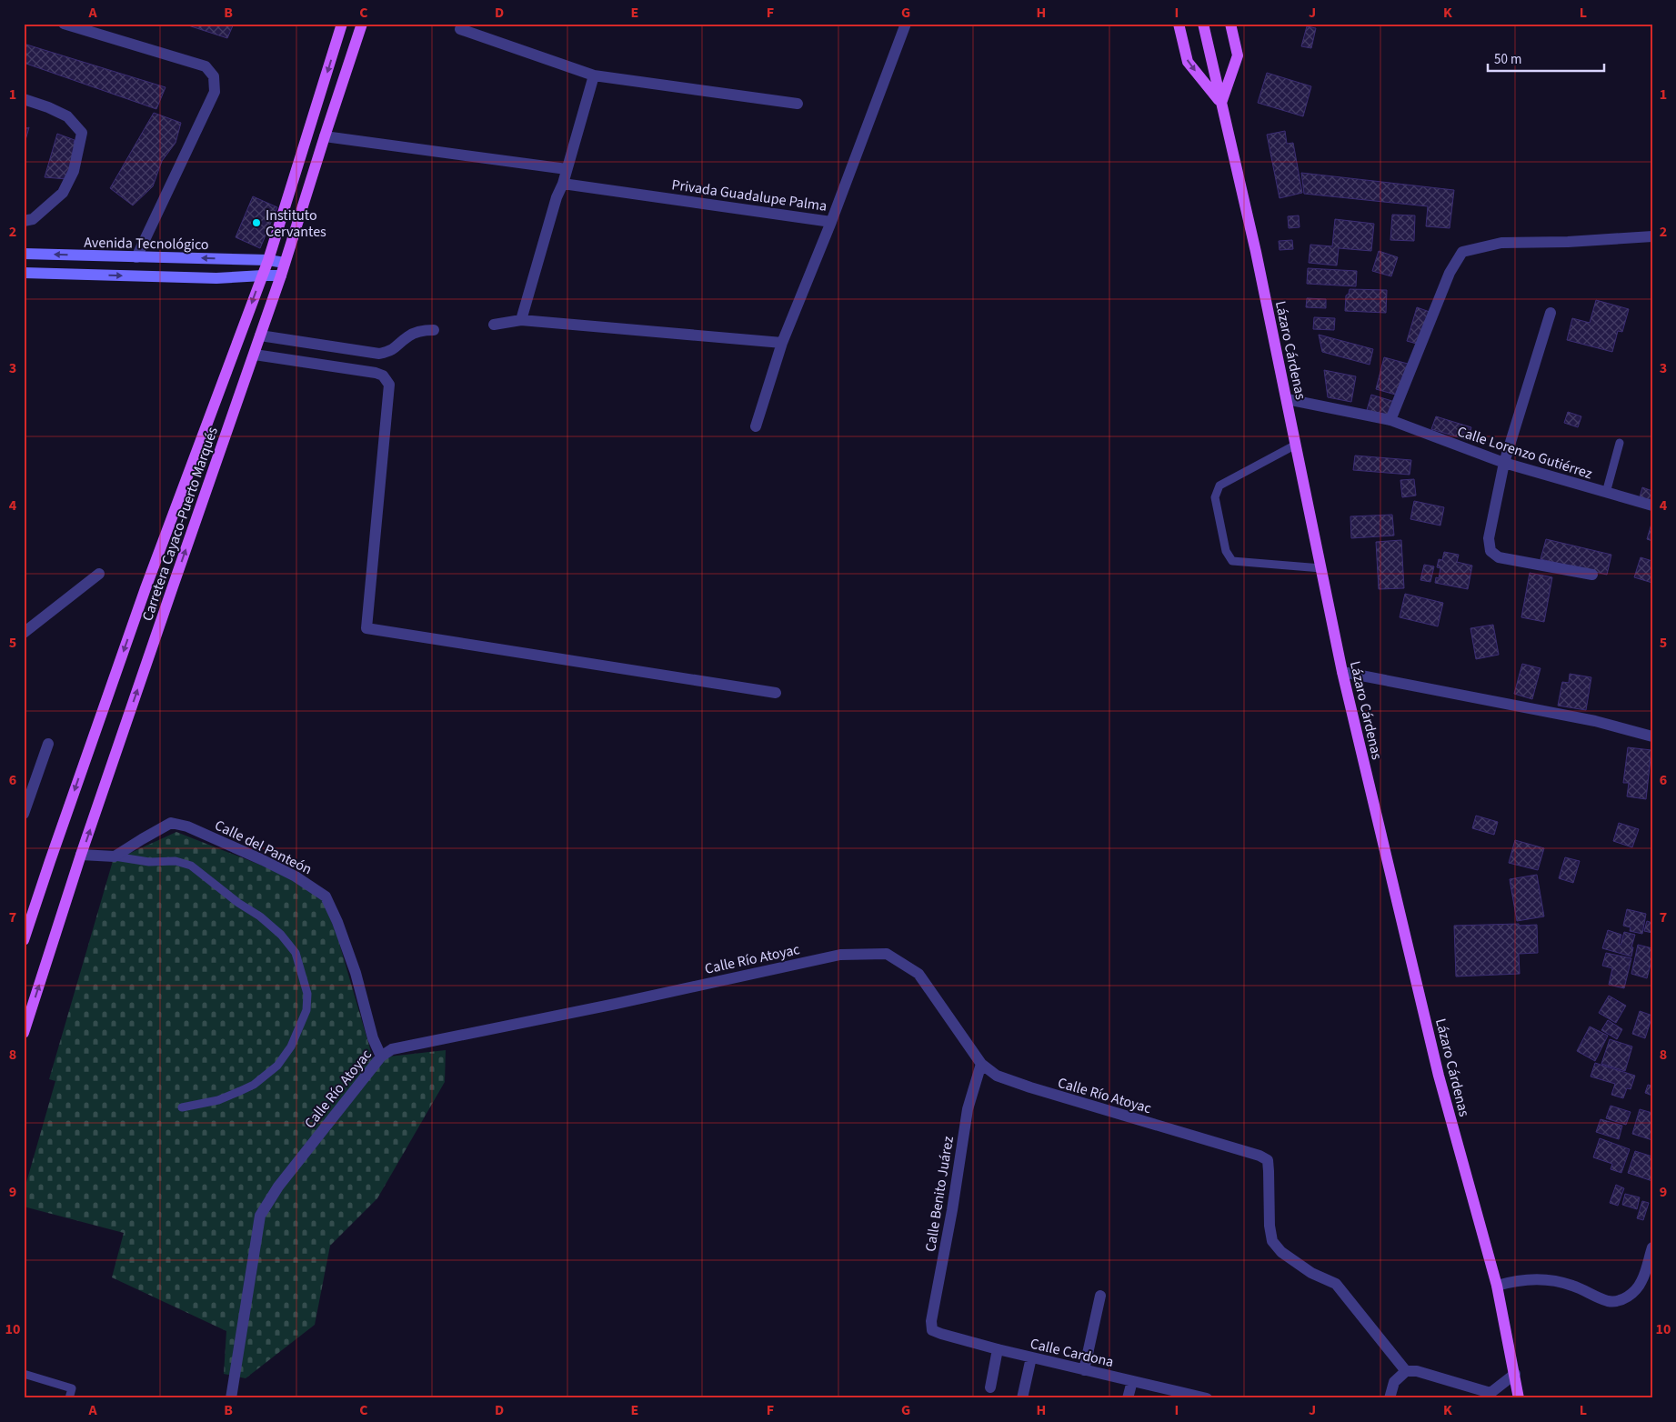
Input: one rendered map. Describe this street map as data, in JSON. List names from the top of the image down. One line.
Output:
{"streets":{"main road":["Avenida Tecnológico","Lázaro Cárdenas","Carretera Cayaco-Puerto Marqués"],"street":["Privada Guadalupe Palma","Calle Lorenzo Gutiérrez","Calle del Panteón","Calle Río Atoyac","Calle Benito Juárez","Calle Cardona"]},"crossings":[["Avenida Tecnológico","Carretera Cayaco-Puerto Marqués"],["Lázaro Cárdenas","Calle Lorenzo Gutiérrez"],["Calle del Panteón","Calle Río Atoyac"],["Calle Río Atoyac","Calle Benito Juárez"],["Calle Benito Juárez","Calle Cardona"]],"places":["Instituto Cervantes"],"scale_bar":"50 m","grid":{"columns":["A","B","C","D","E","F","G","H","I","J","K","L"],"rows":["1","2","3","4","5","6","7","8","9","10"]}}
